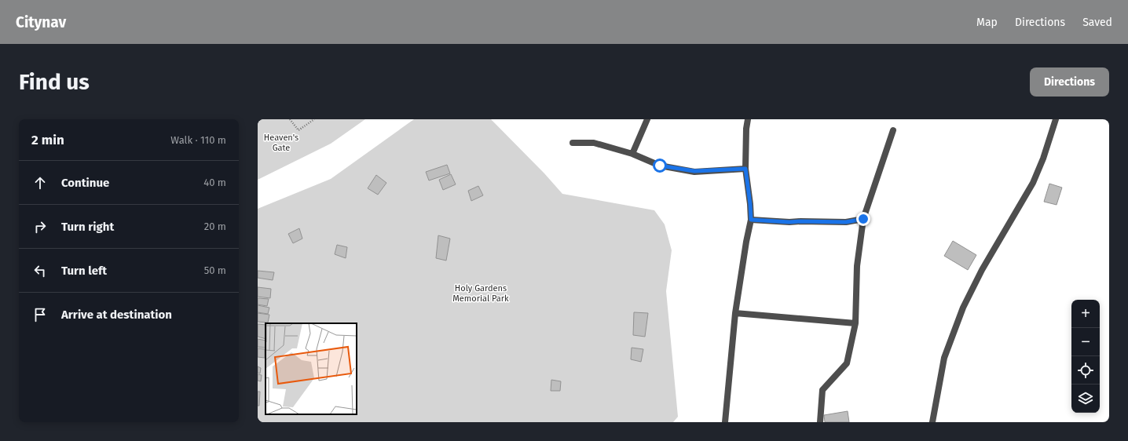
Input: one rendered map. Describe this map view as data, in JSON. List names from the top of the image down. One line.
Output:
{"parks":["Heaven's Gate","Holy Gardens Memorial Park"],"page":{"header":"Citynav","nav":["Map","Directions","Saved"],"buttons":"Directions","title":"Find us","heading":["2 min","Walk · 110 m"],"list":[["Continue","40 m"],["Turn right","20 m"],["Turn left","50 m"],"Arrive at destination"],"map_buttons":["+","−"]}}
